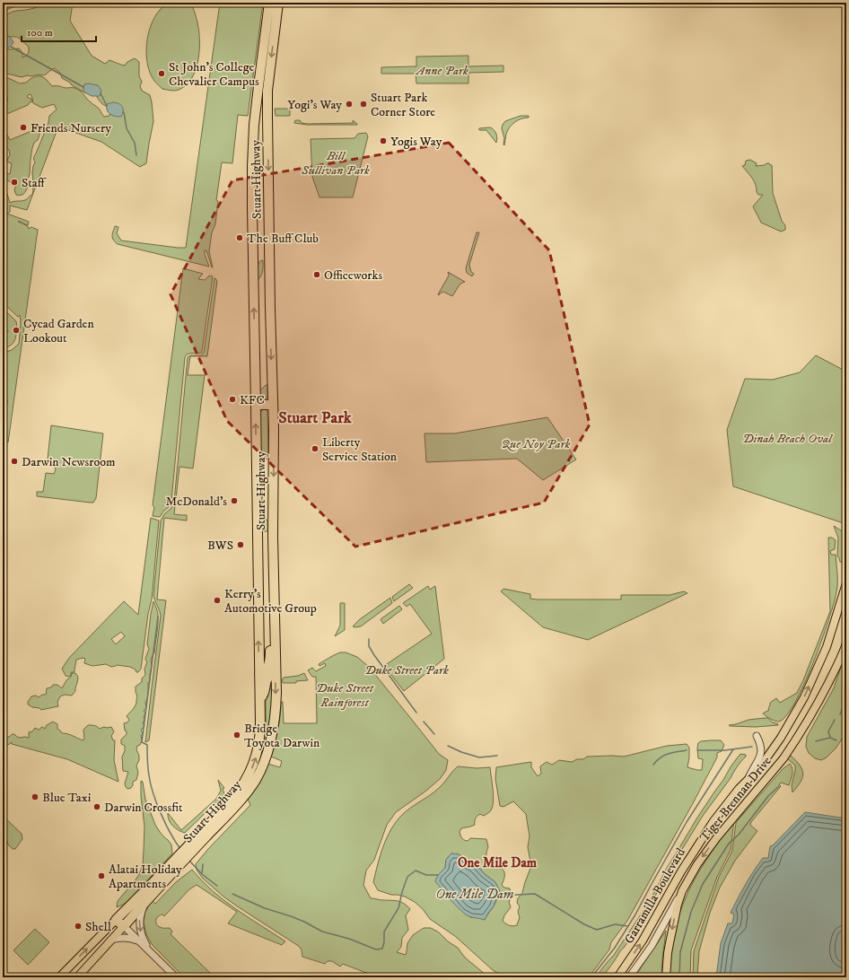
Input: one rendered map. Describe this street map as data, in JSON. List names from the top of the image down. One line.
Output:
{"streets":{"highway":["Stuart Highway"],"main road":["Tiger Brennan Drive","Garramilla Boulevard"]},"crossings":[["Tiger Brennan Drive","Garramilla Boulevard"]],"one_way":["Garramilla Boulevard"],"districts":["Stuart Park","One Mile Dam"],"water":["One Mile Dam"],"parks":["Anne Park","Bill Sullivan Park","Dinah Beach Oval","Que Noy Park","Duke Street Park","Duke Street Rainforest"],"places":["St John's College Chevalier Campus","Yogi's Way","Stuart Park Corner Store","Friends Nursery","Yogis Way","Staff","The Buff Club","Officeworks","Cycad Garden Lookout","KFC","Liberty Service Station","Darwin Newsroom","McDonald's","BWS","Kerry's Automotive Group","Bridge Toyota Darwin","Blue Taxi","Darwin Crossfit","Alatai Holiday Apartments","Shell"],"scale_bar":"100 m"}
